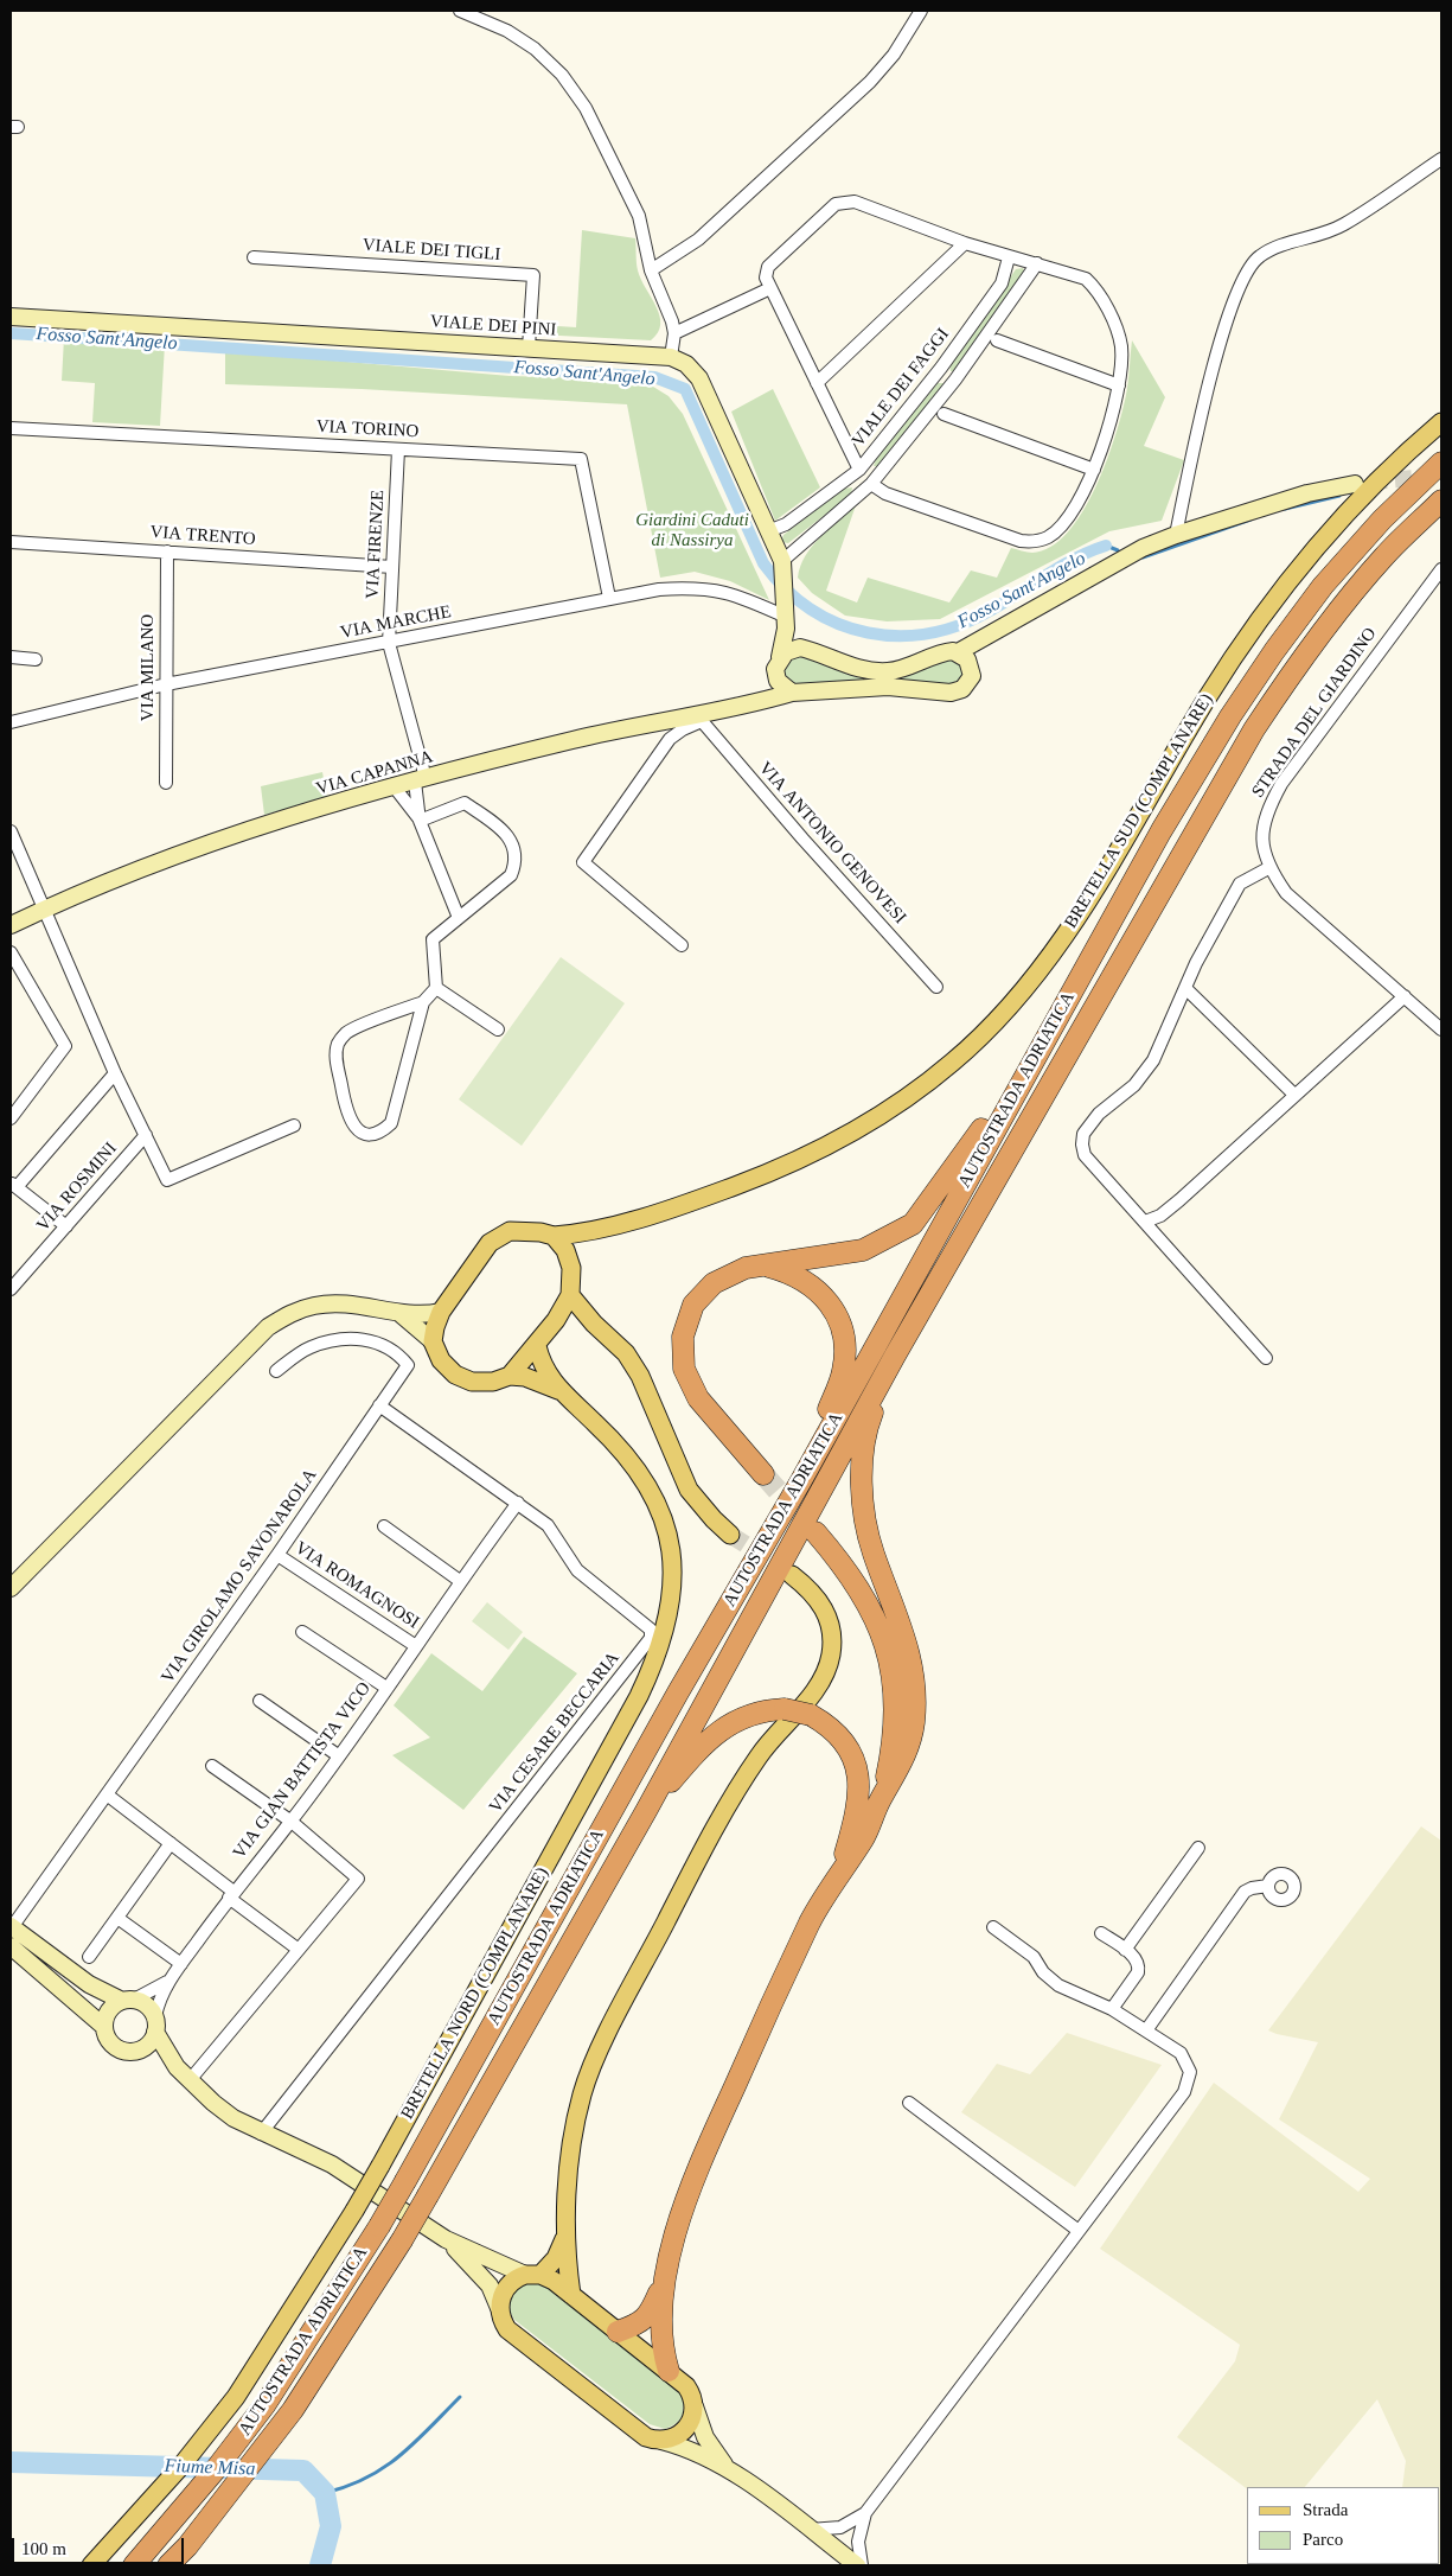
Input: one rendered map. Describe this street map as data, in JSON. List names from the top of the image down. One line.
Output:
{"streets":{"highway":["AUTOSTRADA ADRIATICA"],"main road":["VIALE DEI PINI","VIA CAPANNA","BRETELLA SUD (COMPLANARE)","BRETELLA NORD (COMPLANARE)"],"street":["VIALE DEI TIGLI","VIALE DEI FAGGI","VIA TORINO","VIA TRENTO","VIA FIRENZE","VIA MARCHE","VIA MILANO","STRADA DEL GIARDINO","VIA ANTONIO GENOVESI","VIA ROSMINI","VIA GIROLAMO SAVONAROLA","VIA ROMAGNOSI","VIA CESARE BECCARIA","VIA GIAN BATTISTA VICO"]},"crossings":[["VIALE DEI TIGLI","VIALE DEI PINI"],["VIALE DEI PINI","VIALE DEI FAGGI"],["VIALE DEI PINI","VIA MARCHE"],["VIA TORINO","VIA FIRENZE"],["VIA TORINO","VIA MARCHE"],["VIA TRENTO","VIA FIRENZE"],["VIA TRENTO","VIA MILANO"],["VIA FIRENZE","VIA MARCHE"],["VIA FIRENZE","VIA CAPANNA"],["VIA MARCHE","VIA MILANO"],["VIA CAPANNA","VIA ANTONIO GENOVESI"],["BRETELLA SUD (COMPLANARE)","BRETELLA NORD (COMPLANARE)"],["VIA GIROLAMO SAVONAROLA","VIA ROMAGNOSI"],["VIA GIROLAMO SAVONAROLA","VIA CESARE BECCARIA"],["VIA ROMAGNOSI","VIA GIAN BATTISTA VICO"],["VIA CESARE BECCARIA","VIA GIAN BATTISTA VICO"]],"water":["Fosso Sant'Angelo","Fiume Misa"],"parks":["Giardini Caduti di Nassirya"],"legend":["Strada","Parco"],"scale_bar":"100 m"}
